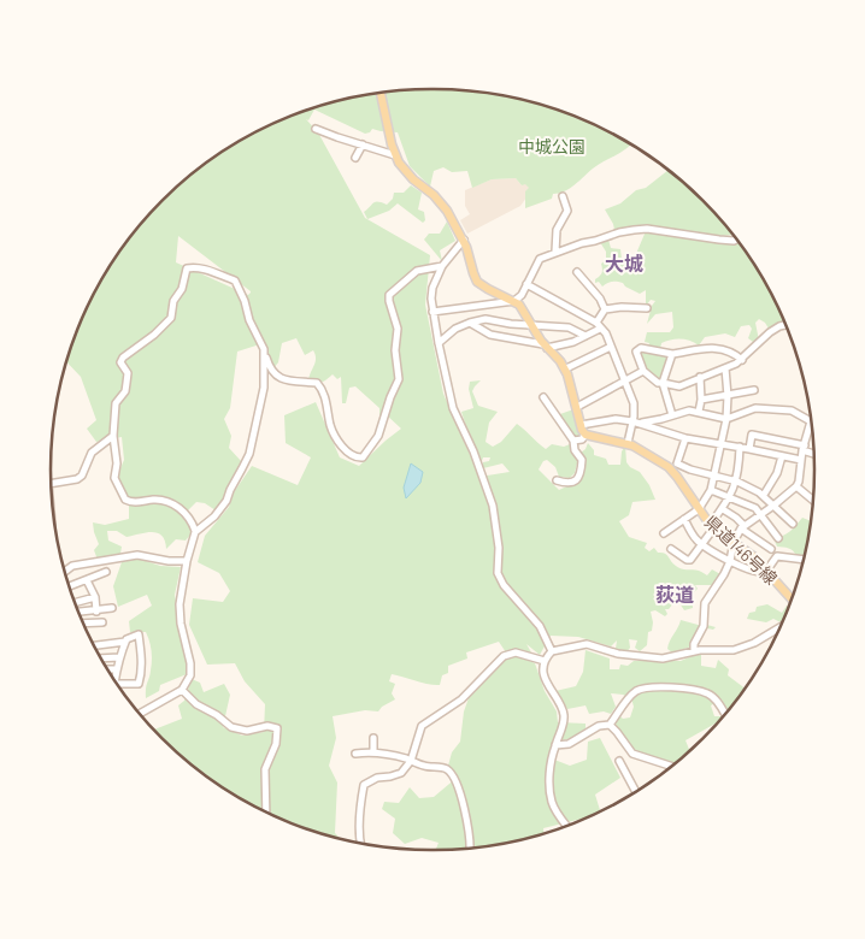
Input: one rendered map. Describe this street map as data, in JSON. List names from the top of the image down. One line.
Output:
{"streets":{"main road":["県道146号線"]},"districts":["大城","荻道"],"parks":["中城公園"]}
